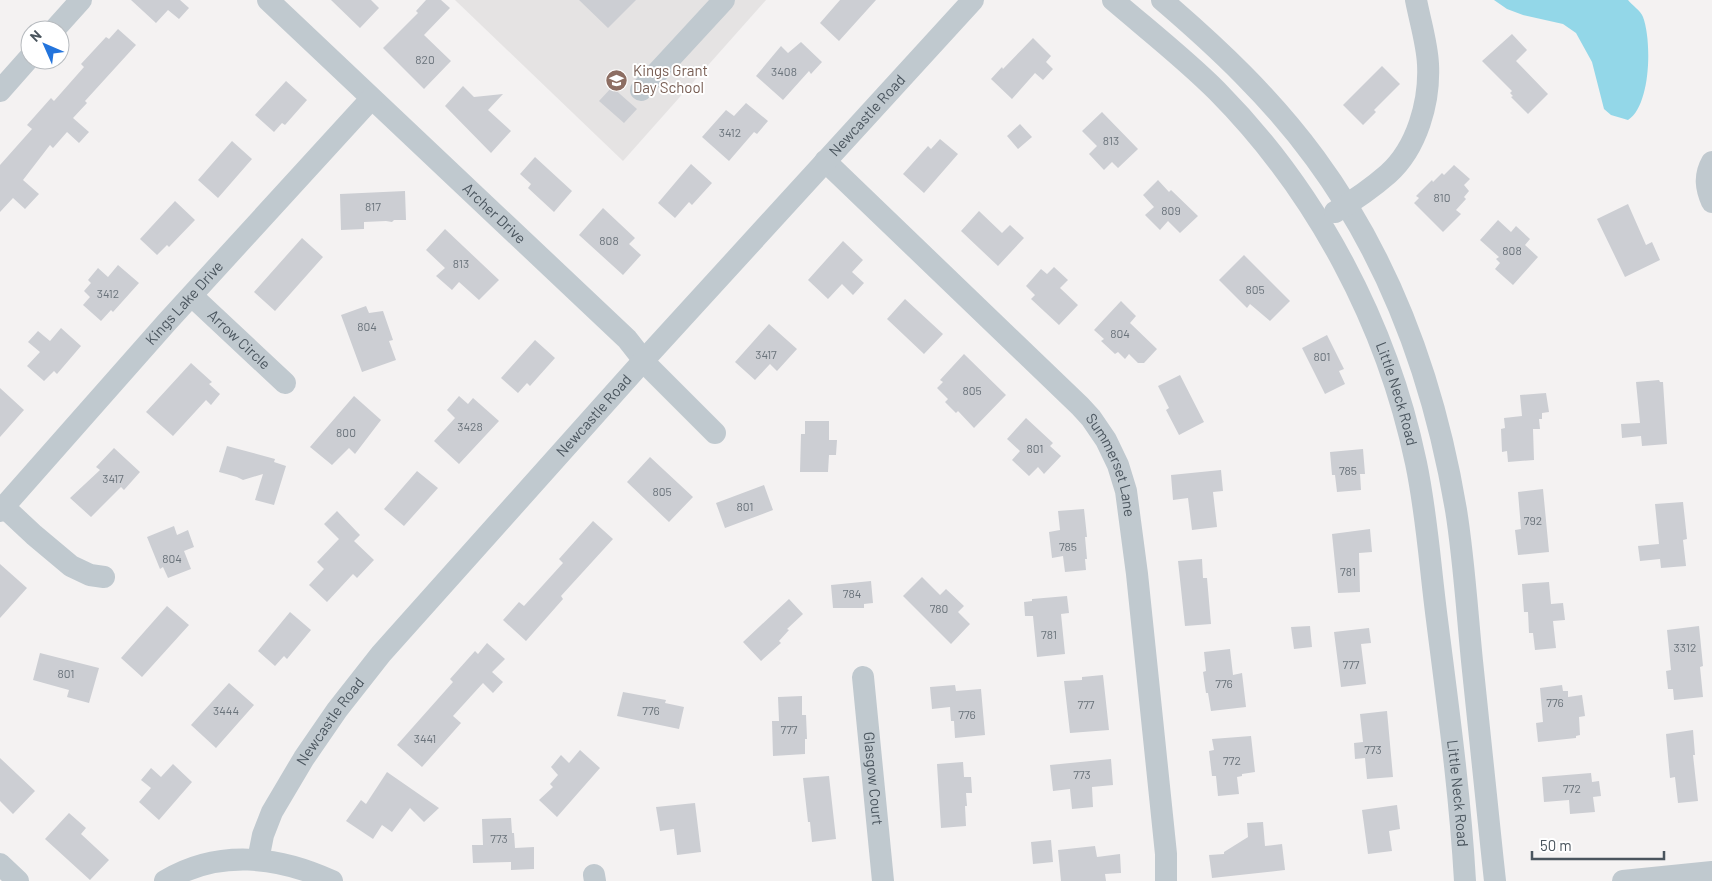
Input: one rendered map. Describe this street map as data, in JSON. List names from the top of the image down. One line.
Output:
{"streets":{"street":["Newcastle Road","Archer Drive","Kings Lake Drive","Arrow Circle","Little Neck Road","Summerset Lane","Glasgow Court"]},"crossings":[["Newcastle Road","Archer Drive"],["Newcastle Road","Summerset Lane"],["Archer Drive","Kings Lake Drive"],["Kings Lake Drive","Arrow Circle"]],"places":{"school or university":["Kings Grant Day School"]},"house_numbers":["820","3408","3412","813","810","817","809","808","808","813","805","3412","804","804","3417","801","805","3428","800","801","785","3417","805","801","792","785","804","781","784","780","781","3312","777","801","776","776","777","3444","776","776","777","3441","773","772","773","772","773"],"scale_bar":"50 m","north":"top left"}
